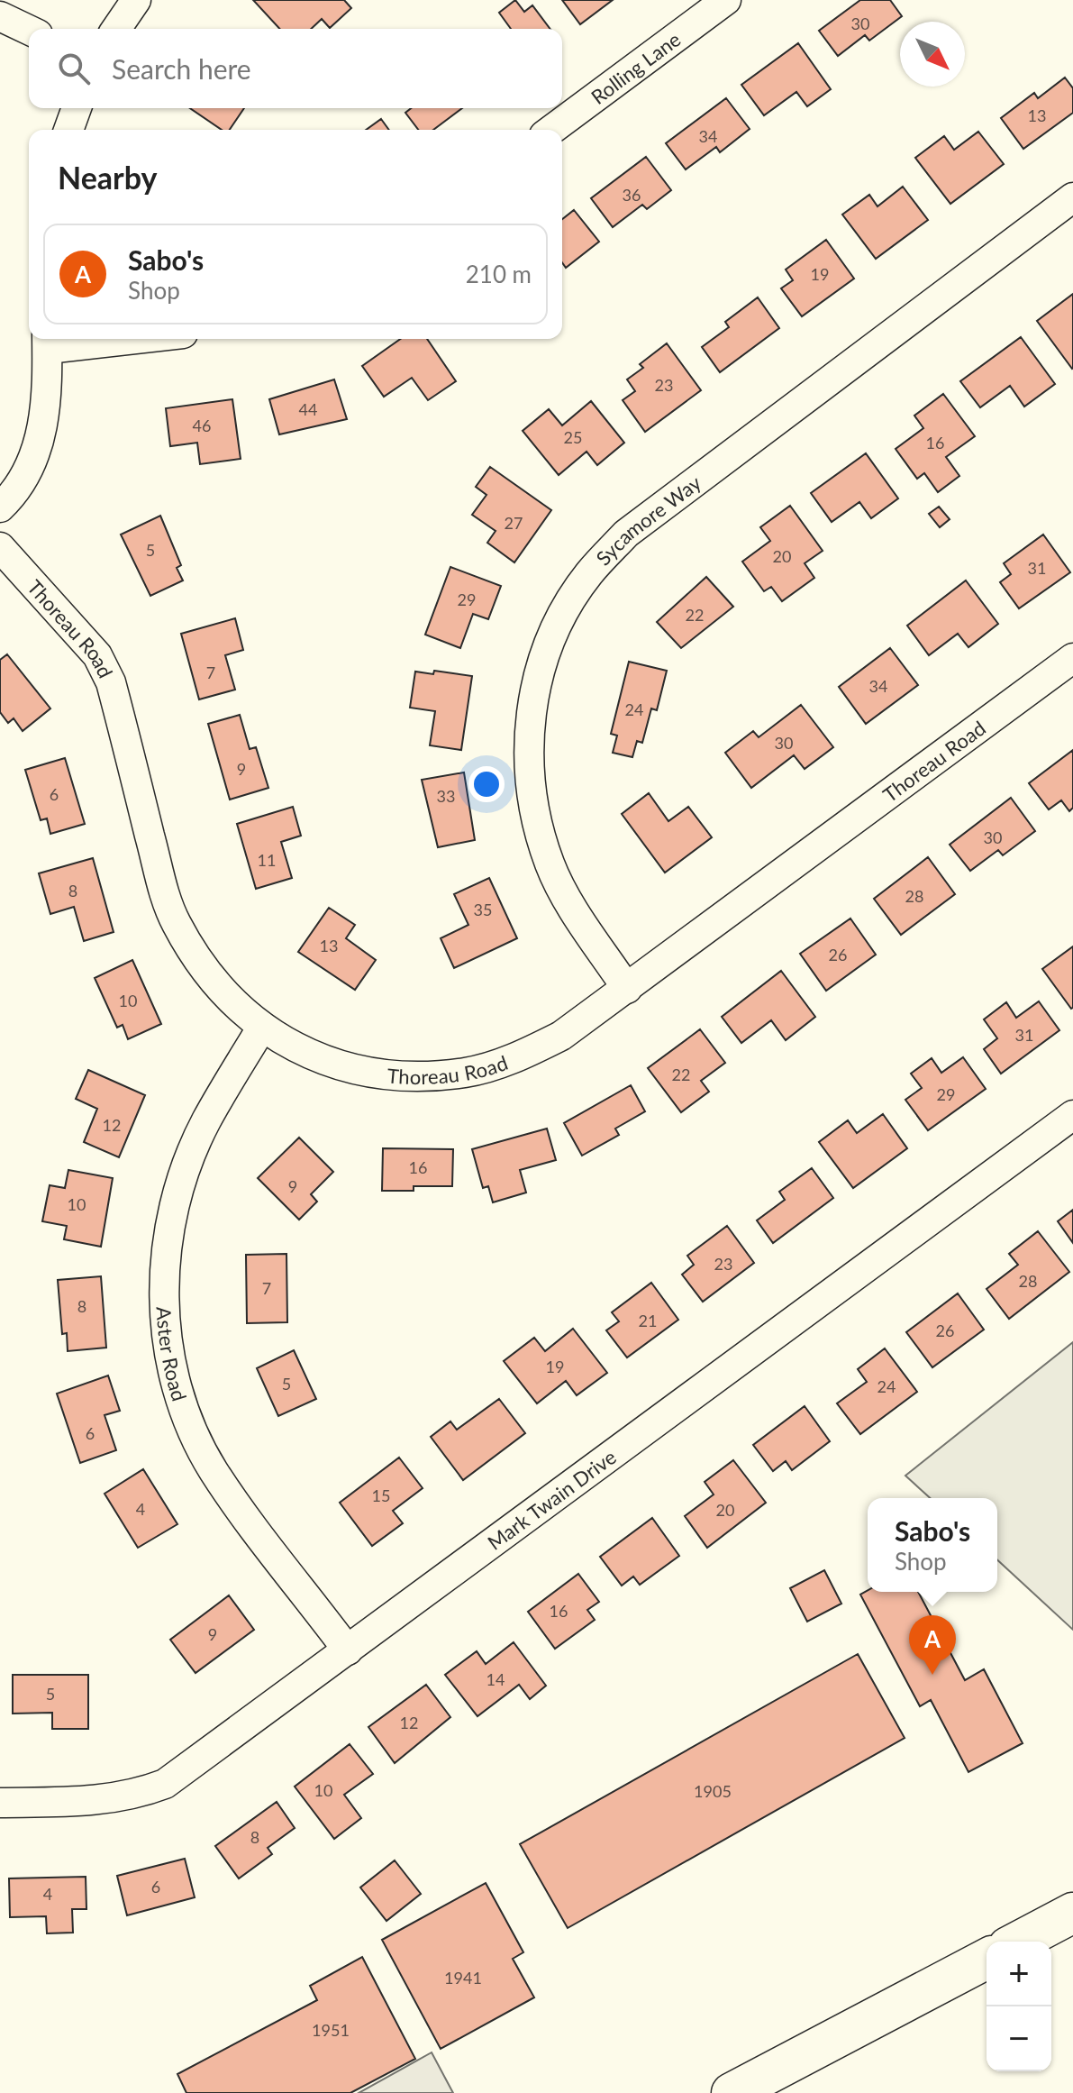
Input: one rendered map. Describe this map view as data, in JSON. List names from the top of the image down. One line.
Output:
{"streets":{"street":["Rolling Lane","Sycamore Way","Thoreau Road","Aster Road","Mark Twain Drive"]},"crossings":[["Sycamore Way","Thoreau Road"],["Thoreau Road","Aster Road"],["Aster Road","Mark Twain Drive"]],"house_numbers":["30","13","34","36","19","23","44","46","25","16","27","5","20","31","29","22","7","34","24","30","9","6","33","30","11","8","28","35","13","26","10","31","22","29","12","16","9","10","23","28","7","8","21","26","19","5","24","6","15","4","20","16","9","14","5","12","10","1905","8","6","4","1941","1951"],"north":"bottom right","page":{"search":"Search here","heading":"Nearby","list":[{"mark":"A","name":"Sabo's","note":"Shop","value":"210 m"}],"popup":["Sabo's","Shop"],"pins":"A","map_buttons":["+","−"]}}
